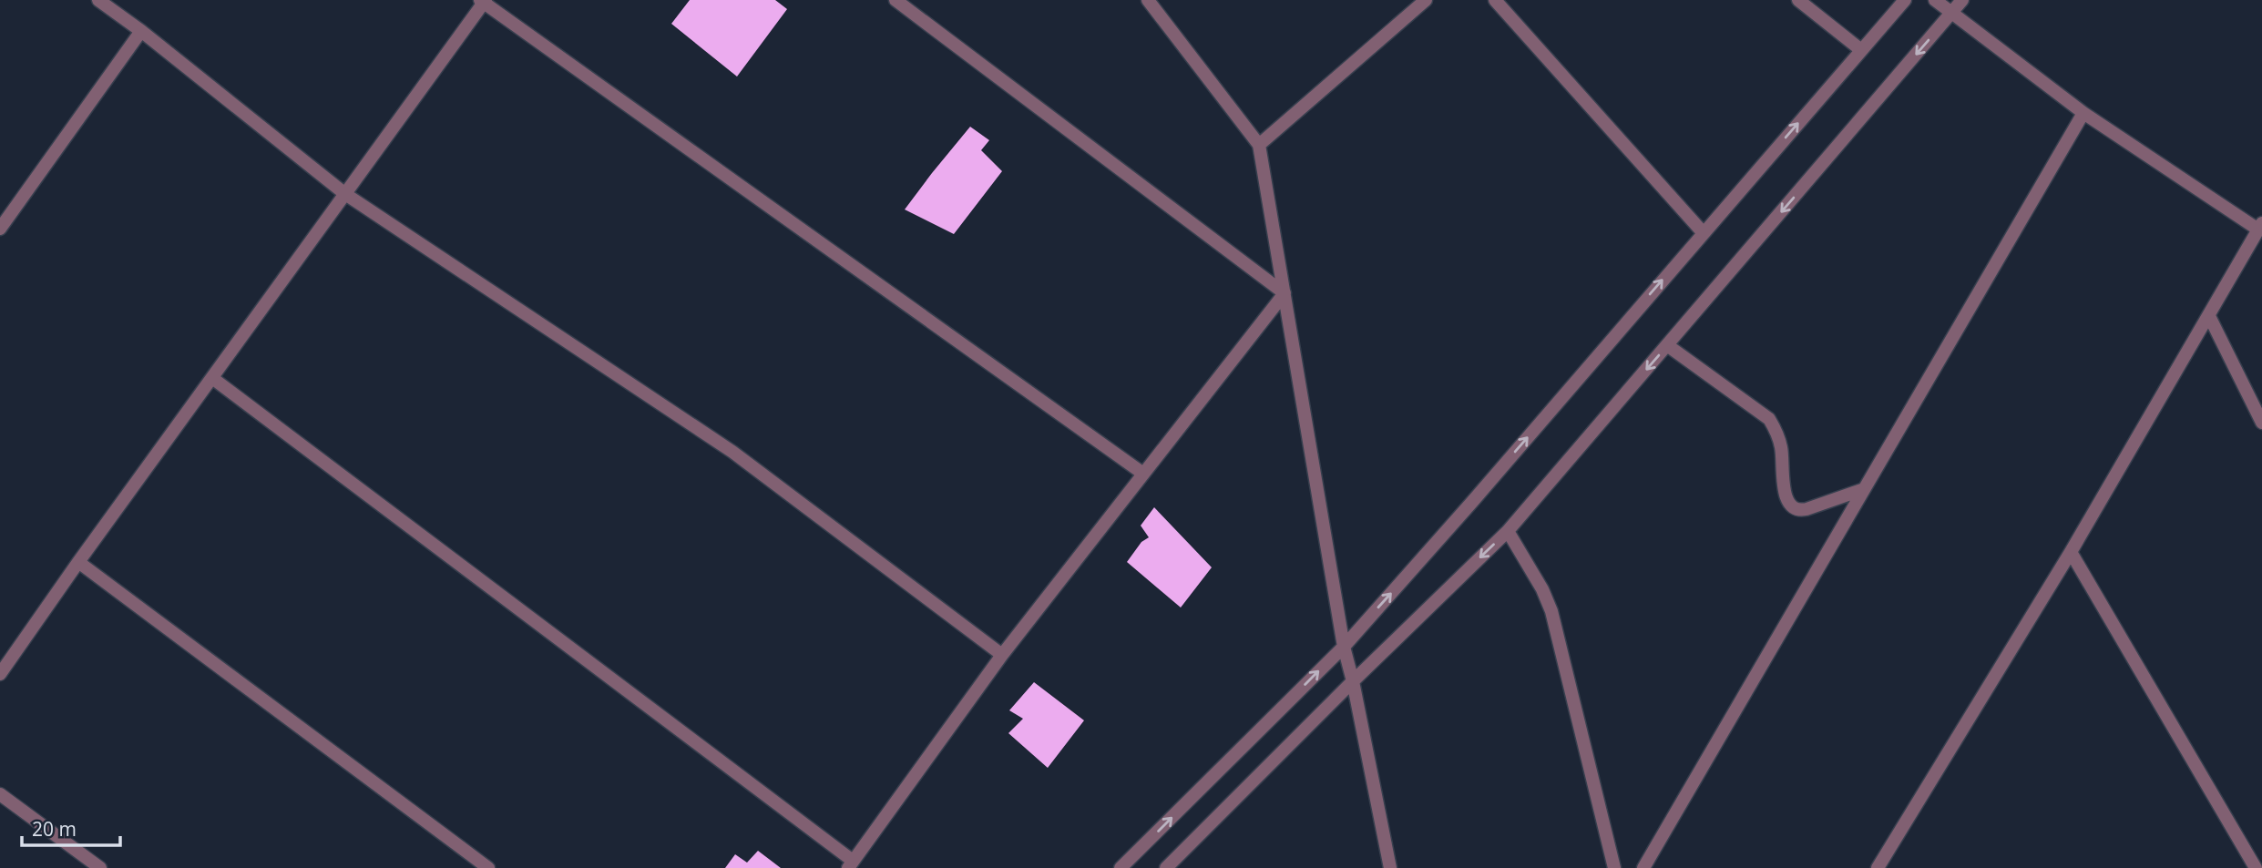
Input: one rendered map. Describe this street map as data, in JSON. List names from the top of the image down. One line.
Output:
{"scale_bar":"20 m"}
